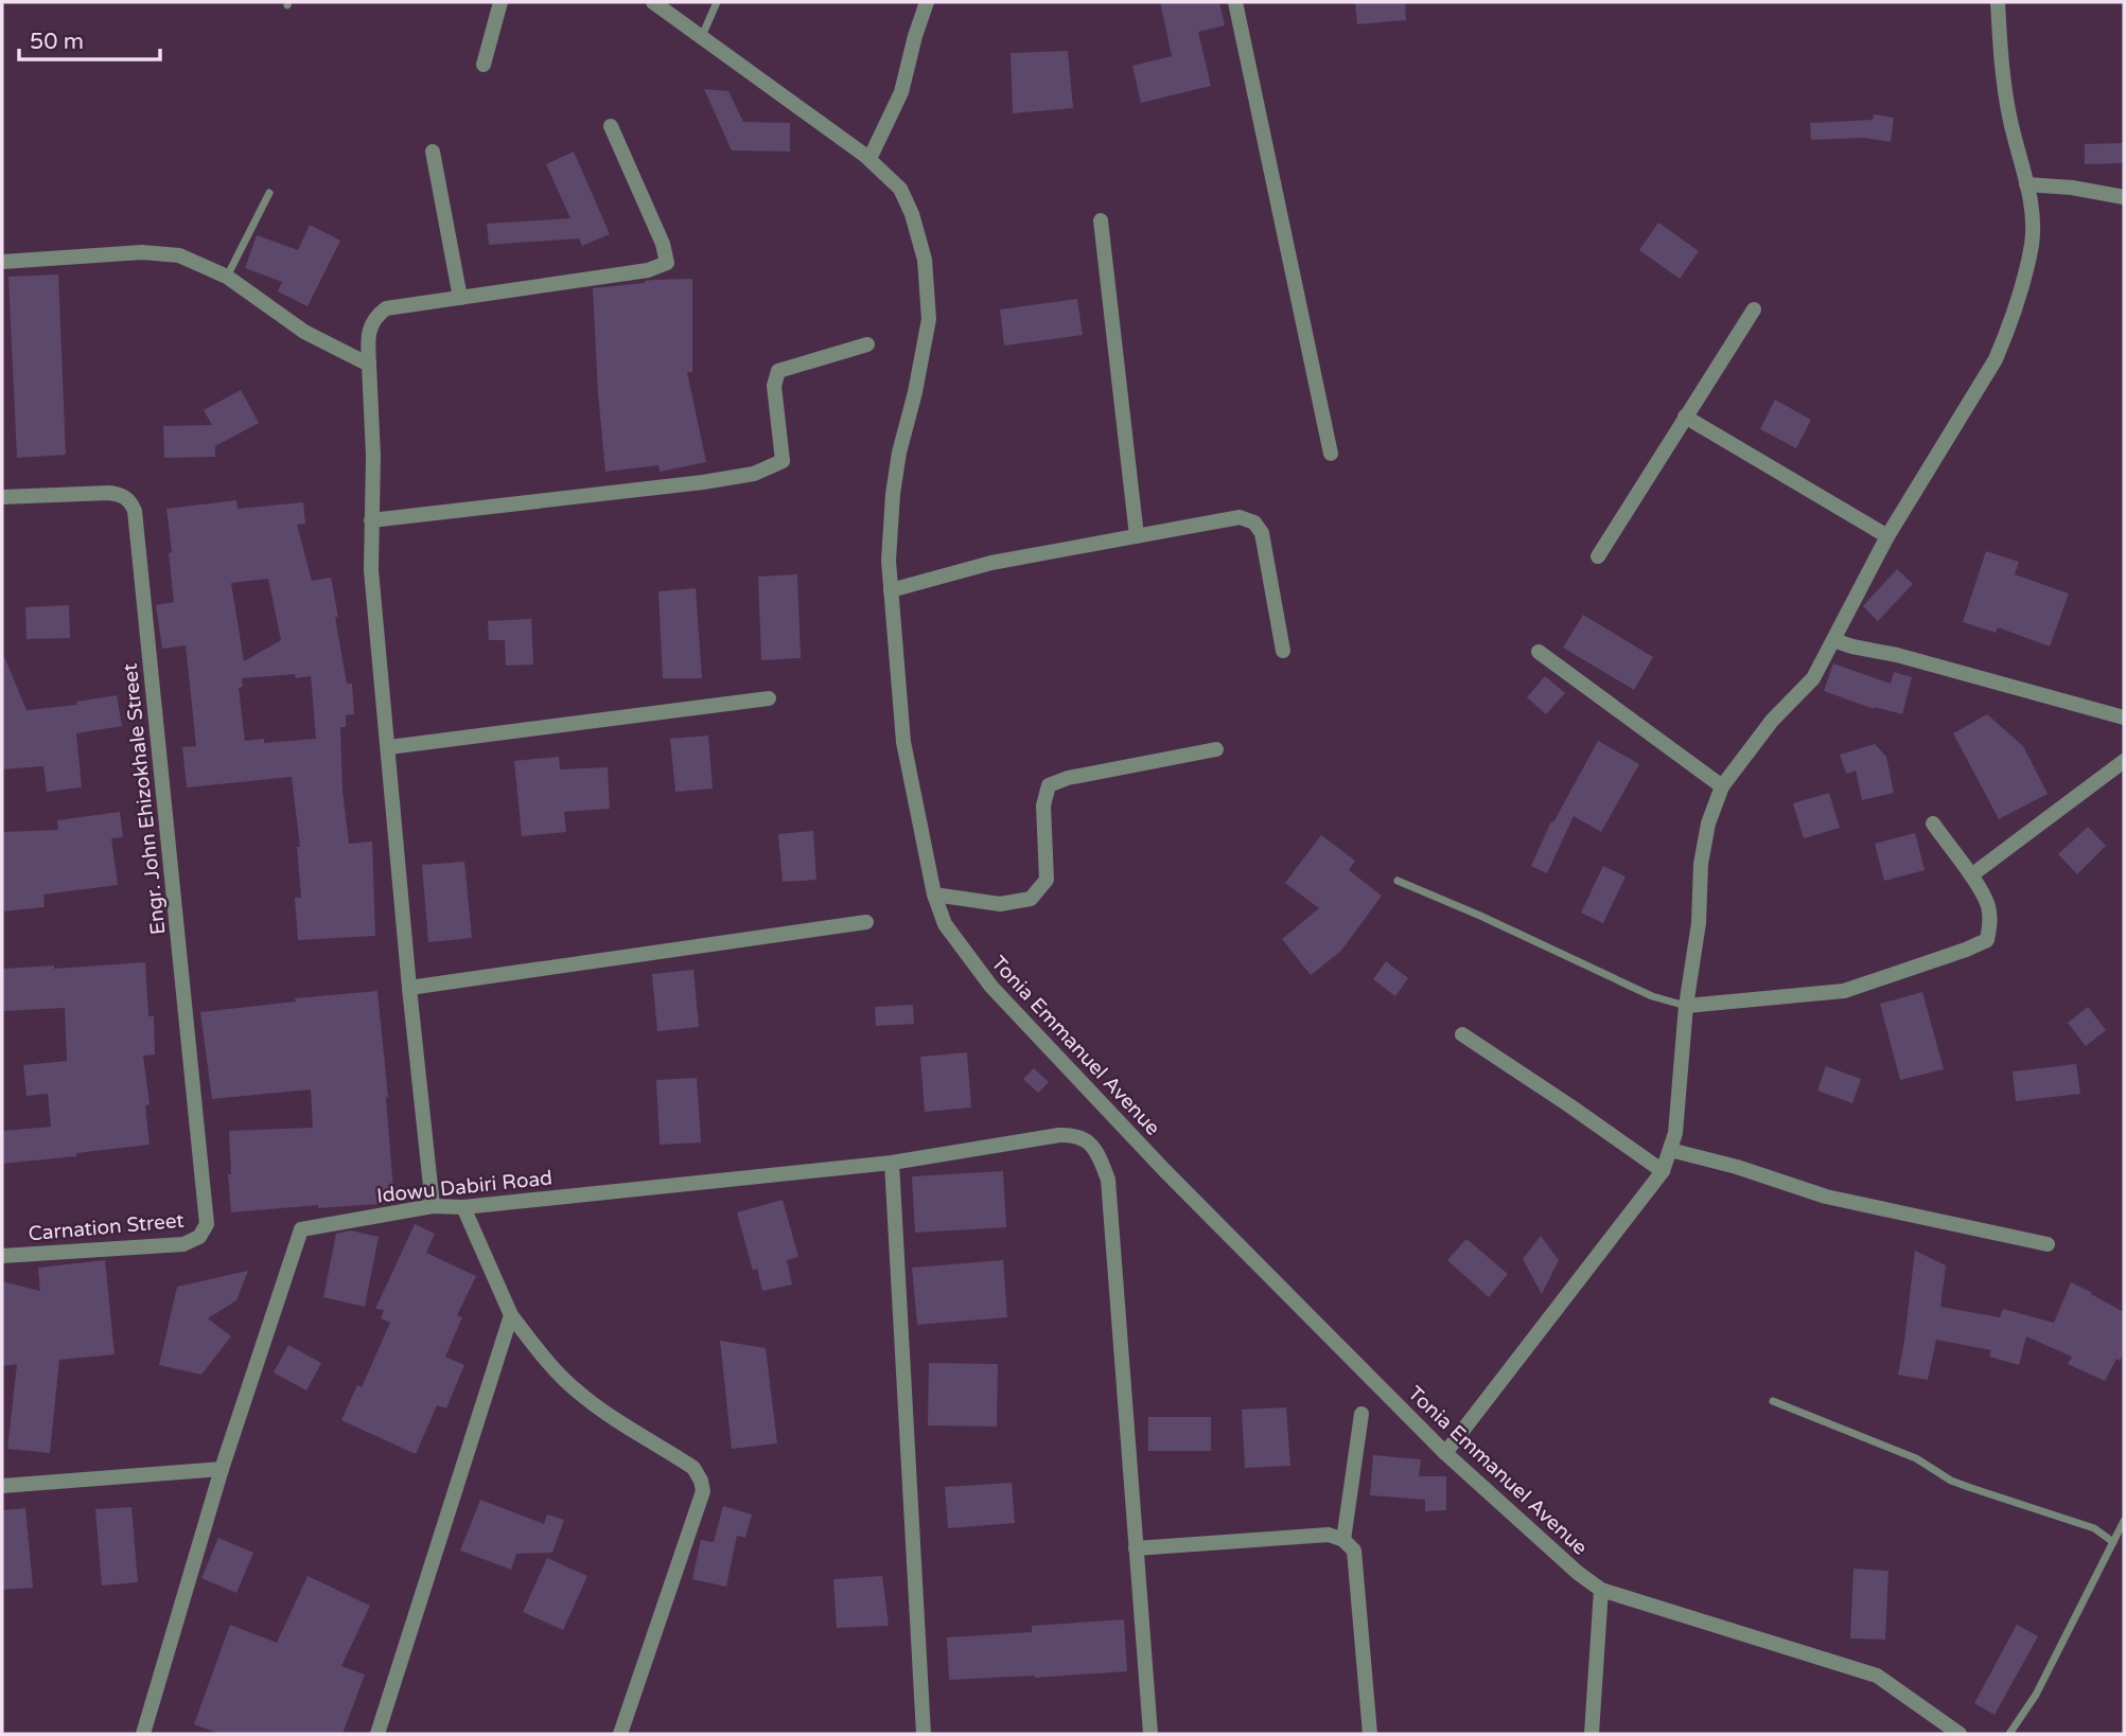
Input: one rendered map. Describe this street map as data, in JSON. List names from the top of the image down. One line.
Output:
{"streets":{"street":["Engr. John Ehizokhale Street","Tonia Emmanuel Avenue","Idowu Dabiri Road","Carnation Street"]},"crossings":[["Engr. John Ehizokhale Street","Carnation Street"]],"scale_bar":"50 m"}
